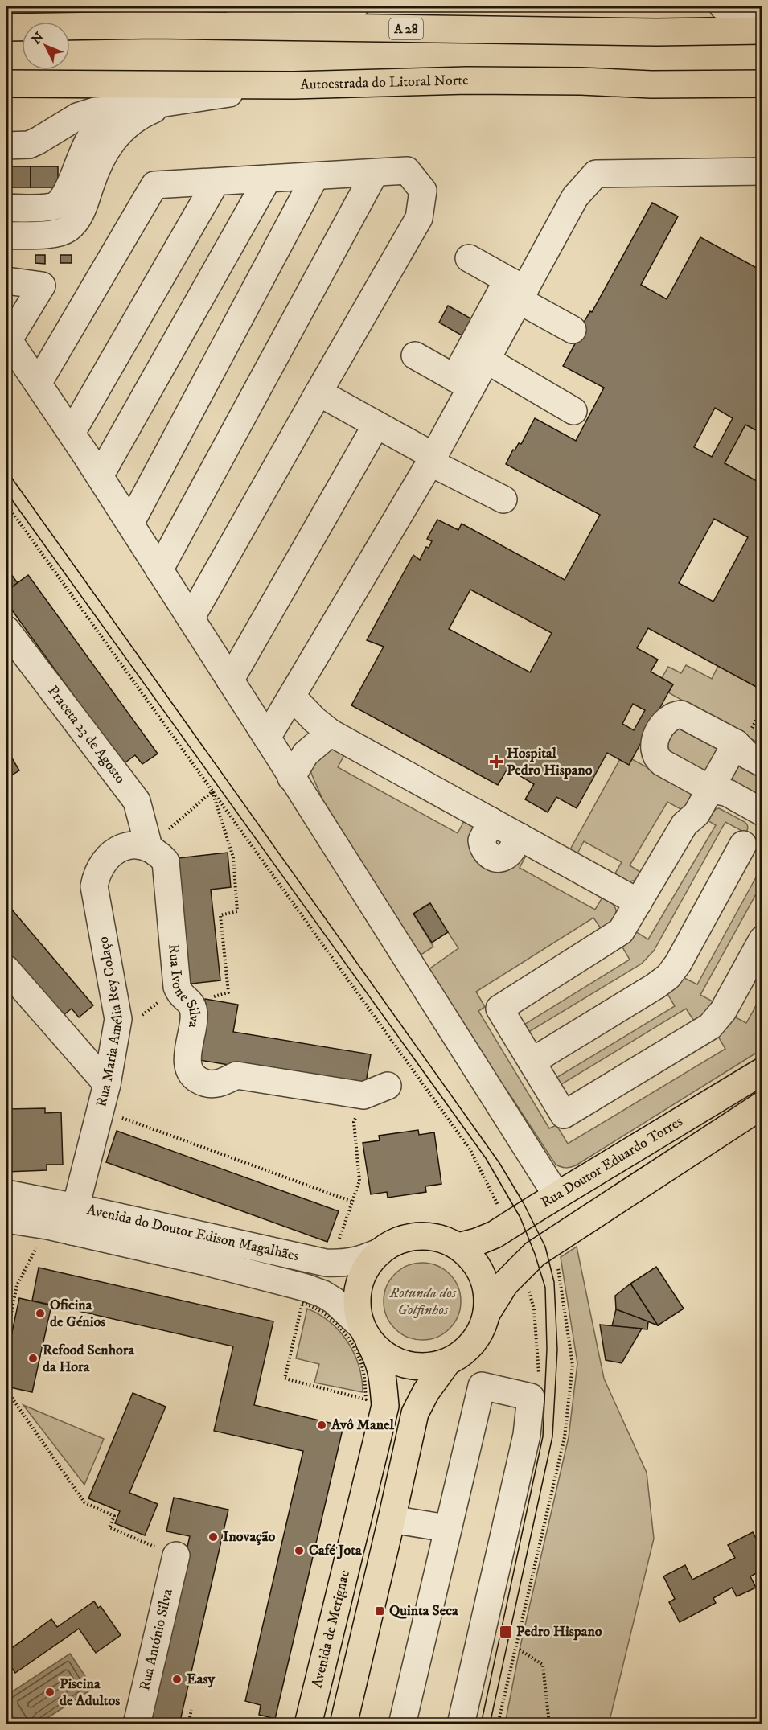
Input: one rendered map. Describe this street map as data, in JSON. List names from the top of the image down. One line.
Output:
{"streets":{"main road":["A 28","Autoestrada do Litoral Norte","Rua Doutor Eduardo Torres","Avenida do Doutor Edison Magalhães","Avenida de Merignac"],"street":["Praceta 23 de Agosto","Rua Ivone Silva","Rua Maria Amélia Rey Colaço","Rua António Silva"]},"crossings":[["Praceta 23 de Agosto","Rua Ivone Silva"],["Praceta 23 de Agosto","Rua Maria Amélia Rey Colaço"],["Rua Ivone Silva","Rua Maria Amélia Rey Colaço"],["Rua Maria Amélia Rey Colaço","Avenida do Doutor Edison Magalhães"],["Rua Doutor Eduardo Torres","Avenida do Doutor Edison Magalhães"],["Rua Doutor Eduardo Torres","Avenida de Merignac"],["Avenida do Doutor Edison Magalhães","Avenida de Merignac"]],"parks":["Rotunda dos Golfinhos"],"places":{"health":["Hospital Pedro Hispano"],"other":["Oficina de Génios","Refood Senhora da Hora","Avô Manel","Inovação","Café Jota","Easy","Piscina de Adultos"],"transit":["Quinta Seca","Pedro Hispano"]},"north":"top left"}
